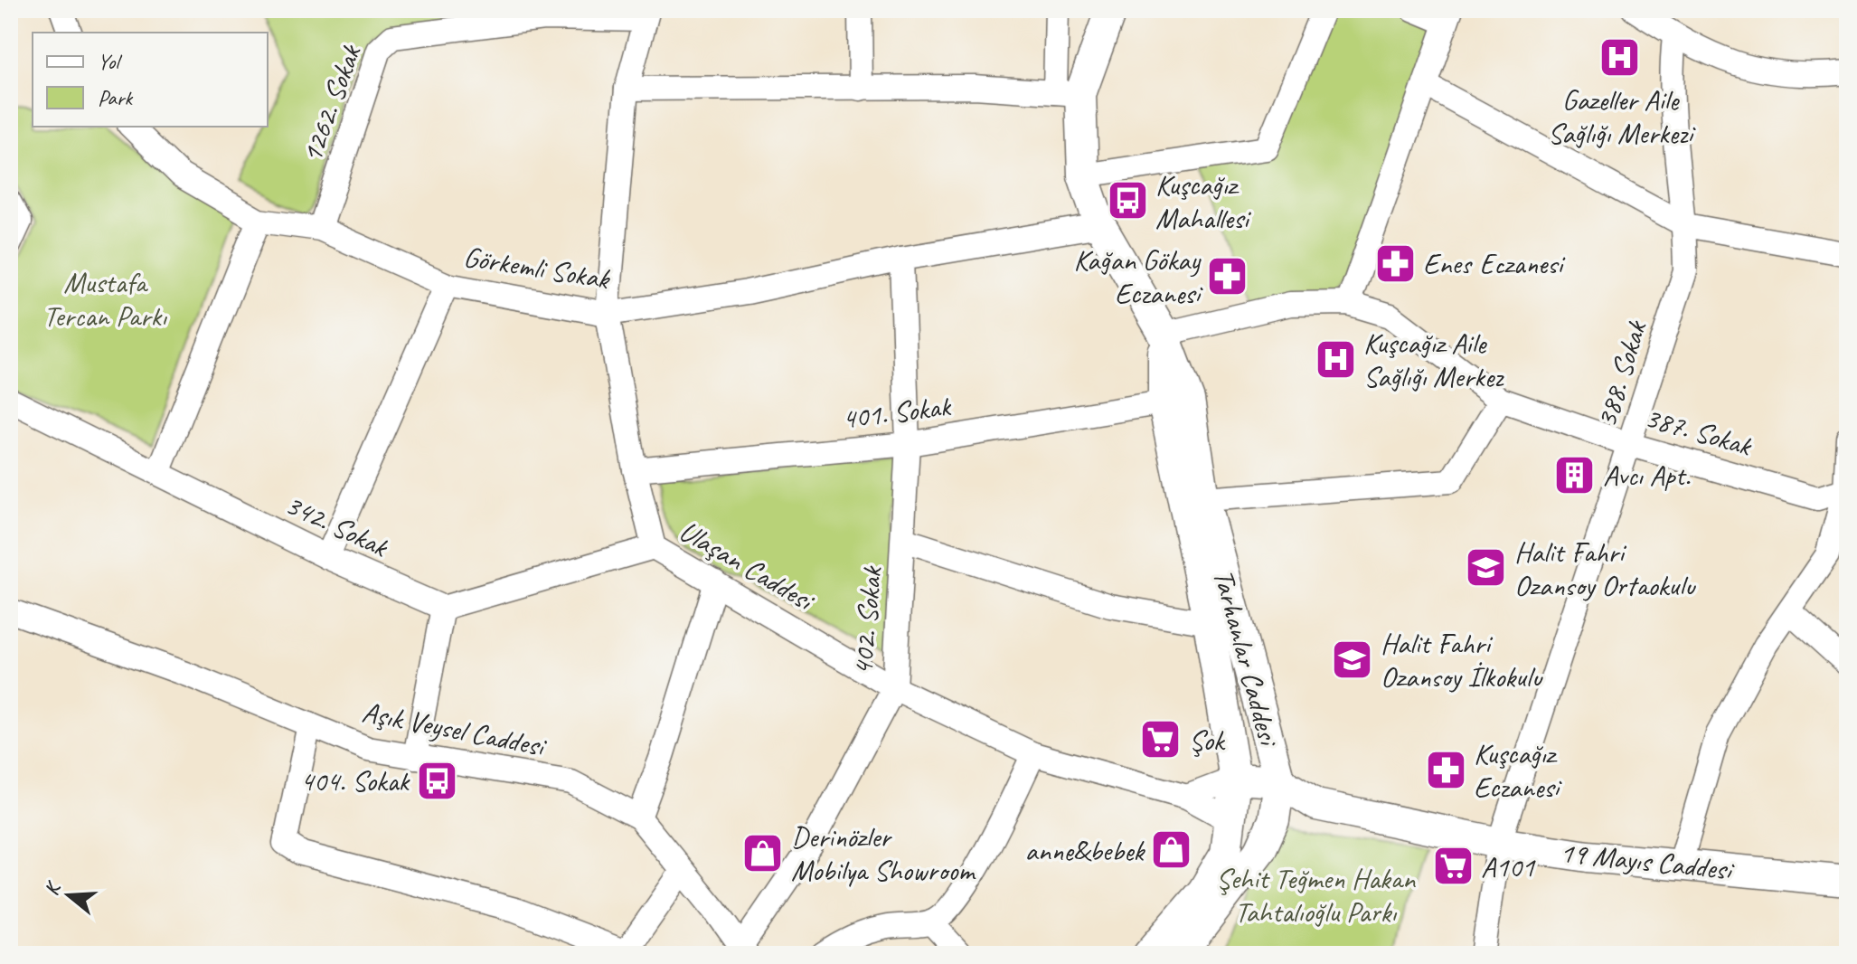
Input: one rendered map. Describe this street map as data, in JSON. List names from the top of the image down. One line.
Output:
{"streets":{"main road":["Tarhanlar Caddesi","19 Mayıs Caddesi"],"street":["1262. Sokak","Görkemli Sokak","388. Sokak","401. Sokak","387. Sokak","342. Sokak","Ulaşan Caddesi","402. Sokak","Aşık Veysel Caddesi"]},"crossings":[["1262. Sokak","Görkemli Sokak"],["1262. Sokak","Ulaşan Caddesi"],["Görkemli Sokak","Ulaşan Caddesi"],["Görkemli Sokak","402. Sokak"],["Görkemli Sokak","Tarhanlar Caddesi"],["388. Sokak","387. Sokak"],["388. Sokak","19 Mayıs Caddesi"],["401. Sokak","Ulaşan Caddesi"],["401. Sokak","402. Sokak"],["401. Sokak","Tarhanlar Caddesi"],["387. Sokak","Tarhanlar Caddesi"],["Ulaşan Caddesi","402. Sokak"],["Ulaşan Caddesi","Tarhanlar Caddesi"],["402. Sokak","Aşık Veysel Caddesi"]],"parks":["Mustafa Tercan Parkı","Şehit Teğmen Hakan Tahtalıoğlu Parkı"],"places":{"hospital":["Gazeller Aile Sağlığı Merkezi","Kuşcağız Aile Sağlığı Merkez"],"bus stop":["Kuşcağız Mahallesi","404. Sokak"],"pharmacy":["Enes Eczanesi","Kağan Gökay Eczanesi","Kuşcağız Eczanesi"],"building":["Avcı Apt."],"school or university":["Halit Fahri Ozansoy Ortaokulu","Halit Fahri Ozansoy İlkokulu"],"supermarket":["Şok","A101"],"shop":["anne&bebek","Derinözler Mobilya Showroom"]},"legend":["Yol","Park"],"north":"left"}
